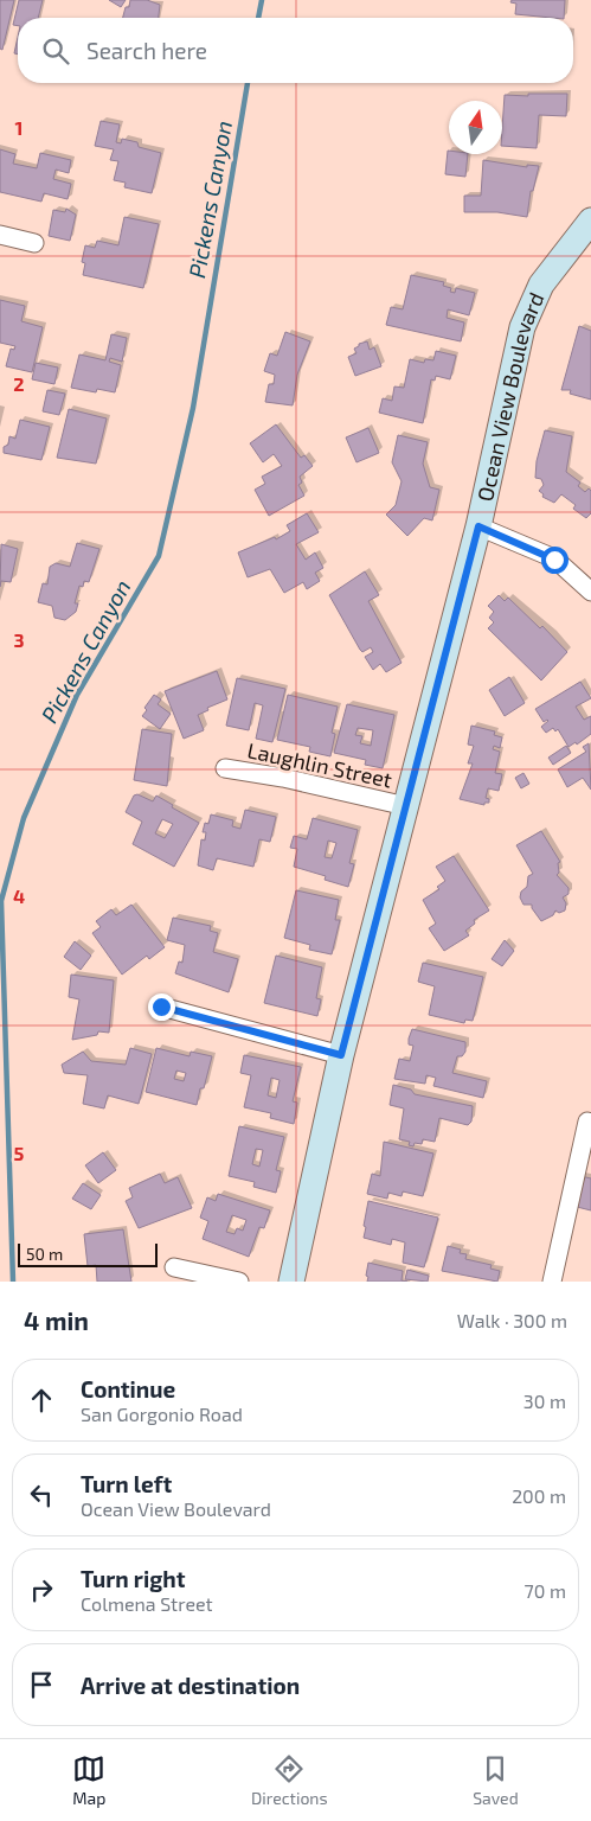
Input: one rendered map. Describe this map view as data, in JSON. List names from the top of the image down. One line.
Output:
{"streets":{"street":["Ocean View Boulevard","Laughlin Street"]},"crossings":[["Ocean View Boulevard","Laughlin Street"]],"water":["Pickens Canyon"],"scale_bar":"50 m","north":"top","page":{"search":"Search here","scale":"50 m","heading":["4 min","Walk · 300 m"],"list":[["Continue","San Gorgonio Road","30 m"],["Turn left","Ocean View Boulevard","200 m"],["Turn right","Colmena Street","70 m"],"Arrive at destination"],"nav":["Map","Directions","Saved"]},"grid":{"rows":["1","2","3","4","5"]}}
